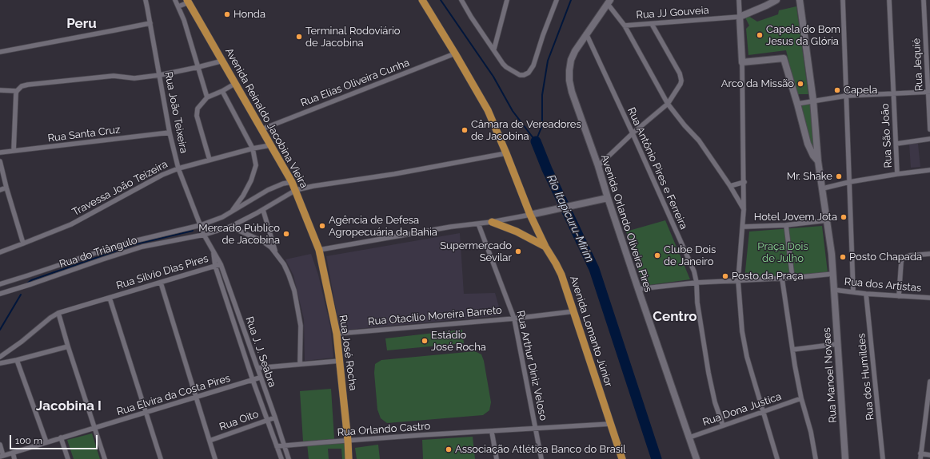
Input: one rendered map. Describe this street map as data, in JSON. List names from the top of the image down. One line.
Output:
{"streets":{"main road":["Avenida Reinaldo Jacobina Vieira","Avenida Lomanto Júnior","Rua José Rocha"],"street":["Rua JJ Gouveia","Rua Jequié","Rua Elias Oliveira Cunha","Rua João Teixeira","Rua Santa Cruz","Rua São João","Rua Antônio Pires e Ferreira","Travessa João Teizeira","Avenida Orlando Oliveira Pires","Rua do Triângulo","Rua Silvio Dias Pires","Rua dos Artistas","Rua Otacilio Moreira Barreto","Rua J. J. Seabra","Rua Arthur Diniz Veloso","Rua Manoel Novaes","Rua dos Humildes","Rua Elvira da Costa Pires","Rua Dona Justica","Rua Oito","Rua Orlando Castro"]},"crossings":[["Rua Elias Oliveira Cunha","Avenida Reinaldo Jacobina Vieira"],["Rua Elias Oliveira Cunha","Avenida Lomanto Júnior"],["Rua João Teixeira","Rua Santa Cruz"],["Rua João Teixeira","Travessa João Teizeira"],["Rua João Teixeira","Rua do Triângulo"],["Rua João Teixeira","Rua J. J. Seabra"],["Avenida Reinaldo Jacobina Vieira","Travessa João Teizeira"],["Avenida Reinaldo Jacobina Vieira","Rua do Triângulo"],["Avenida Reinaldo Jacobina Vieira","Rua José Rocha"],["Rua Antônio Pires e Ferreira","Avenida Orlando Oliveira Pires"],["Rua Antônio Pires e Ferreira","Rua Dona Justica"],["Avenida Orlando Oliveira Pires","Rua Dona Justica"],["Rua do Triângulo","Avenida Lomanto Júnior"],["Rua do Triângulo","Rua J. J. Seabra"],["Rua Silvio Dias Pires","Rua J. J. Seabra"],["Rua dos Artistas","Rua Manoel Novaes"],["Rua dos Artistas","Rua dos Humildes"],["Rua Otacilio Moreira Barreto","Avenida Lomanto Júnior"],["Rua Otacilio Moreira Barreto","Rua José Rocha"],["Rua Otacilio Moreira Barreto","Rua Arthur Diniz Veloso"],["Avenida Lomanto Júnior","Rua Orlando Castro"],["Rua J. J. Seabra","Rua Elvira da Costa Pires"],["Rua J. J. Seabra","Rua Oito"],["Rua J. J. Seabra","Rua Orlando Castro"],["Rua José Rocha","Rua Orlando Castro"],["Rua Arthur Diniz Veloso","Rua Orlando Castro"]],"districts":["Peru","Centro","Jacobina I"],"water":["Rio Itapicuru-Mirim"],"parks":["Praça Dois de Julho"],"places":["Honda","Capela do Bom Jesus da Glória","Terminal Rodoviário de Jacobina","Arco da Missão","Capela","Câmara de Vereadores de Jacobina","Mr. Shake","Hotel Jovem Jota","Agência de Defesa Agropecuária da Bahia","Mercado Público de Jacobina","Supermercado Sevilar","Clube Dois de Janeiro","Posto Chapada","Posto da Praça","Estádio José Rocha","Associação Atlética Banco do Brasil"],"scale_bar":"100 m"}
